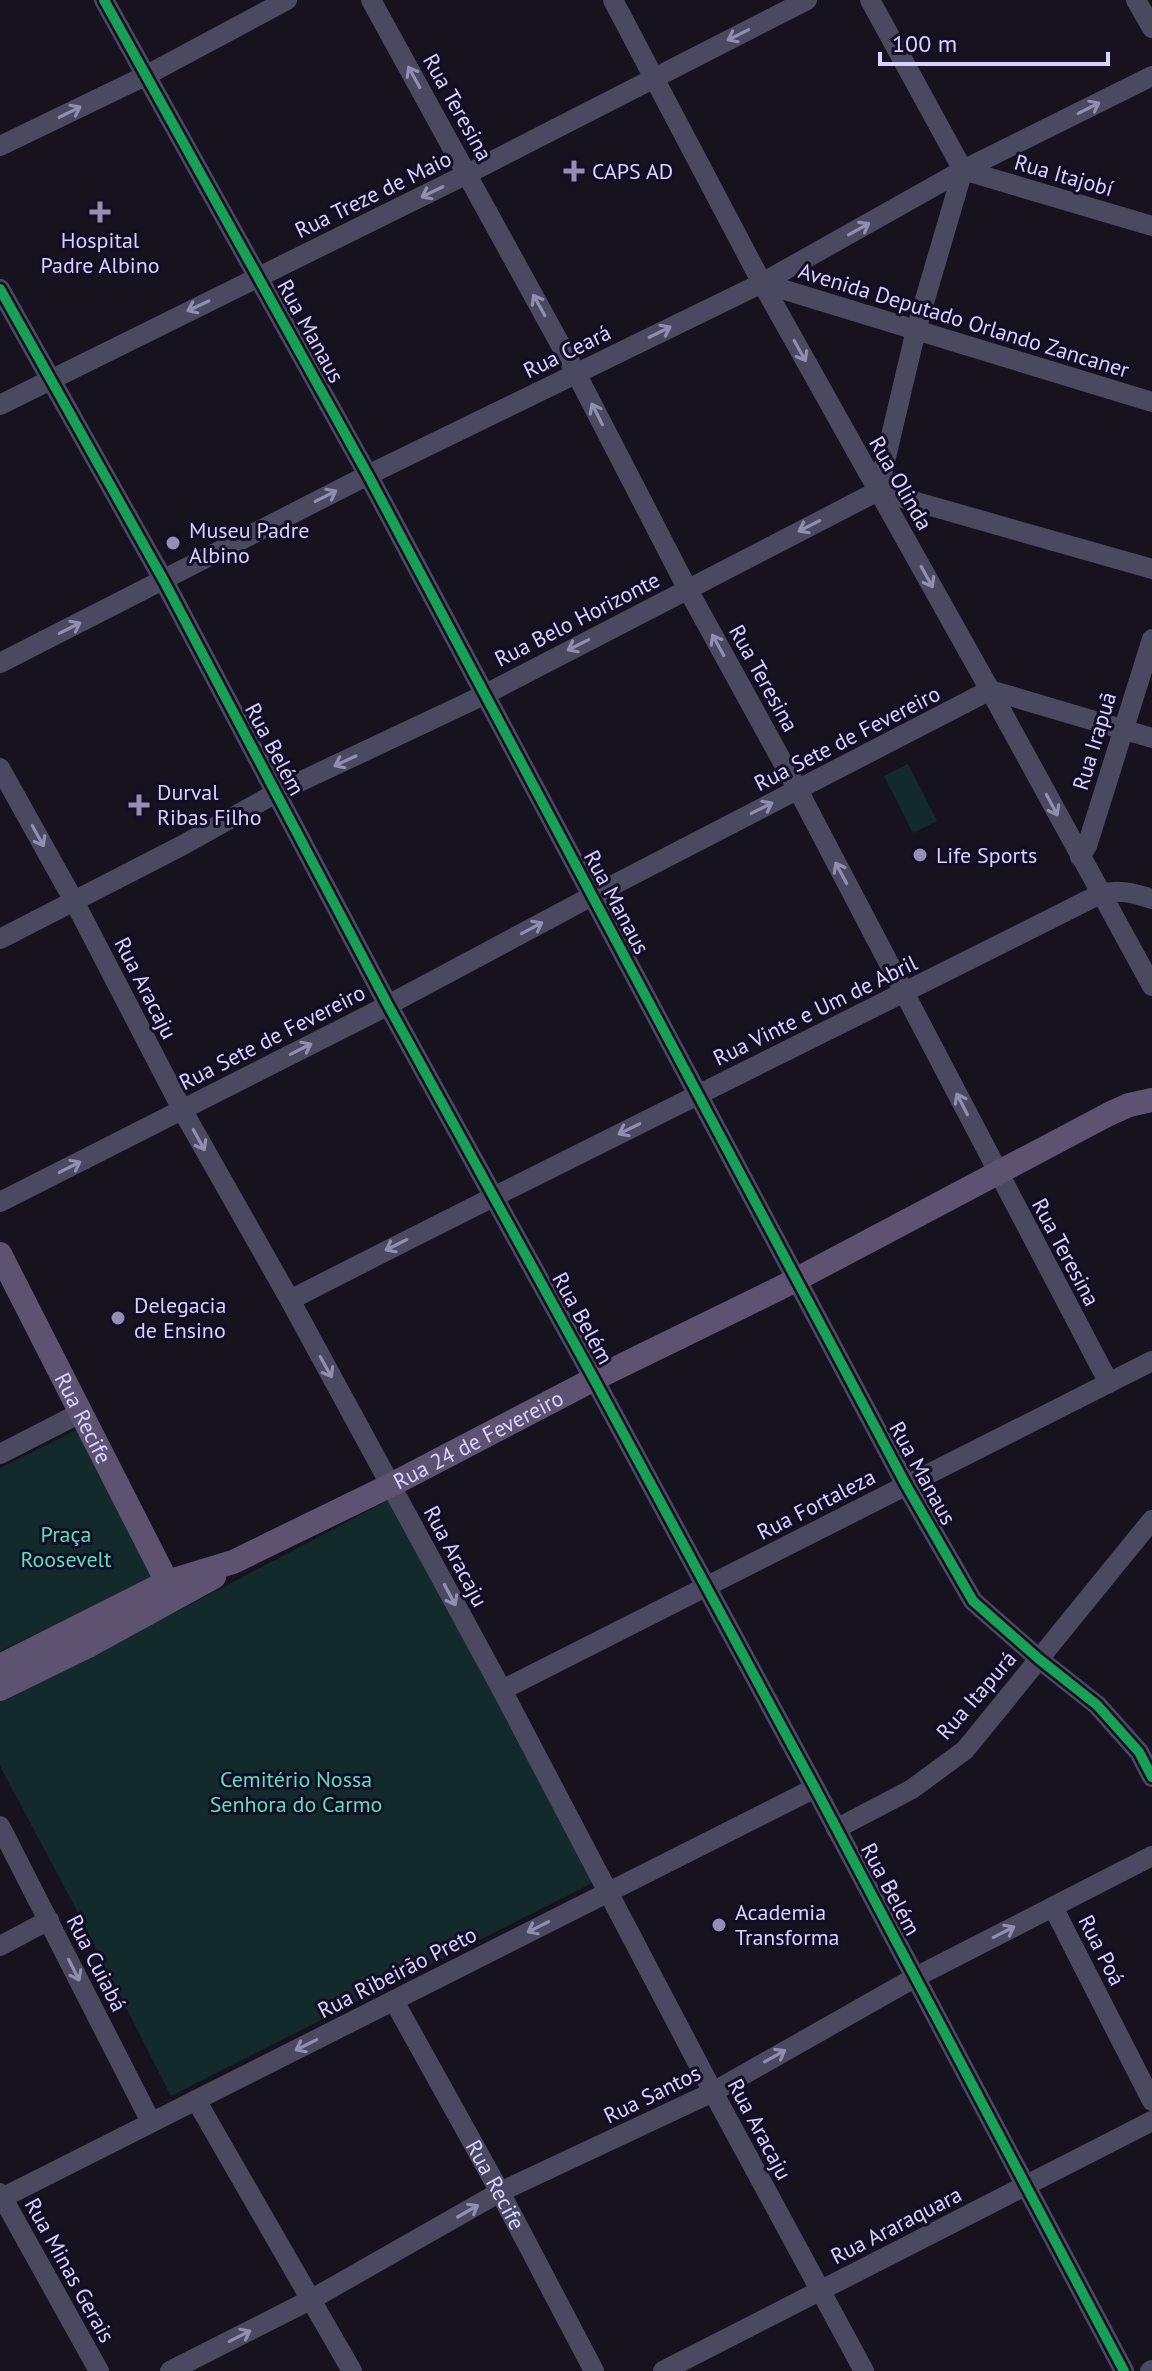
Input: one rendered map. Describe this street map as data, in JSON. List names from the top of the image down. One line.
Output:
{"streets":{"main road":["Rua Recife","Rua 24 de Fevereiro"],"street":["Rua Teresina","Rua Itajobí","Rua Treze de Maio","Avenida Deputado Orlando Zancaner","Rua Manaus","Rua Ceará","Rua Olinda","Rua Belo Horizonte","Rua Sete de Fevereiro","Rua Irapuã","Rua Belém","Rua Aracaju","Rua Vinte e Um de Abril","Rua Fortaleza","Rua Itapurá","Rua Poá","Rua Cuiabá","Rua Ribeirão Preto","Rua Santos","Rua Araraquara","Rua Minas Gerais"]},"crossings":[["Rua Teresina","Rua Treze de Maio"],["Rua Teresina","Rua Ceará"],["Rua Teresina","Rua Belo Horizonte"],["Rua Teresina","Rua Sete de Fevereiro"],["Rua Teresina","Rua Vinte e Um de Abril"],["Rua Teresina","Rua 24 de Fevereiro"],["Rua Teresina","Rua Fortaleza"],["Rua Itajobí","Rua Ceará"],["Rua Treze de Maio","Rua Manaus"],["Rua Treze de Maio","Rua Olinda"],["Rua Treze de Maio","Rua Belém"],["Avenida Deputado Orlando Zancaner","Rua Ceará"],["Avenida Deputado Orlando Zancaner","Rua Olinda"],["Rua Manaus","Rua Ceará"],["Rua Manaus","Rua Belo Horizonte"],["Rua Manaus","Rua Sete de Fevereiro"],["Rua Manaus","Rua Vinte e Um de Abril"],["Rua Manaus","Rua 24 de Fevereiro"],["Rua Manaus","Rua Fortaleza"],["Rua Manaus","Rua Itapurá"],["Rua Ceará","Rua Olinda"],["Rua Ceará","Rua Belém"],["Rua Olinda","Rua Belo Horizonte"],["Rua Olinda","Rua Sete de Fevereiro"],["Rua Olinda","Rua Irapuã"],["Rua Olinda","Rua Vinte e Um de Abril"],["Rua Belo Horizonte","Rua Belém"],["Rua Belo Horizonte","Rua Aracaju"],["Rua Sete de Fevereiro","Rua Belém"],["Rua Sete de Fevereiro","Rua Aracaju"],["Rua Belém","Rua Vinte e Um de Abril"],["Rua Belém","Rua 24 de Fevereiro"],["Rua Belém","Rua Fortaleza"],["Rua Belém","Rua Itapurá"],["Rua Belém","Rua Ribeirão Preto"],["Rua Belém","Rua Santos"],["Rua Belém","Rua Araraquara"],["Rua Aracaju","Rua Vinte e Um de Abril"],["Rua Aracaju","Rua 24 de Fevereiro"],["Rua Aracaju","Rua Fortaleza"],["Rua Aracaju","Rua Ribeirão Preto"],["Rua Aracaju","Rua Santos"],["Rua Aracaju","Rua Araraquara"],["Rua Recife","Rua 24 de Fevereiro"],["Rua Recife","Rua Ribeirão Preto"],["Rua Recife","Rua Santos"],["Rua Poá","Rua Santos"],["Rua Cuiabá","Rua Ribeirão Preto"],["Rua Ribeirão Preto","Rua Minas Gerais"]],"one_way":["Rua Teresina","Rua Treze de Maio","Rua Ceará","Rua Olinda","Rua Belo Horizonte","Rua Sete de Fevereiro","Rua Aracaju","Rua Vinte e Um de Abril","Rua Cuiabá","Rua Ribeirão Preto","Rua Santos"],"parks":["Praça Roosevelt","Cemitério Nossa Senhora do Carmo"],"places":{"health":["CAPS AD","Hospital Padre Albino","Durval Ribas Filho"],"other":["Museu Padre Albino","Life Sports","Delegacia de Ensino","Academia Transforma"]},"scale_bar":"100 m"}
